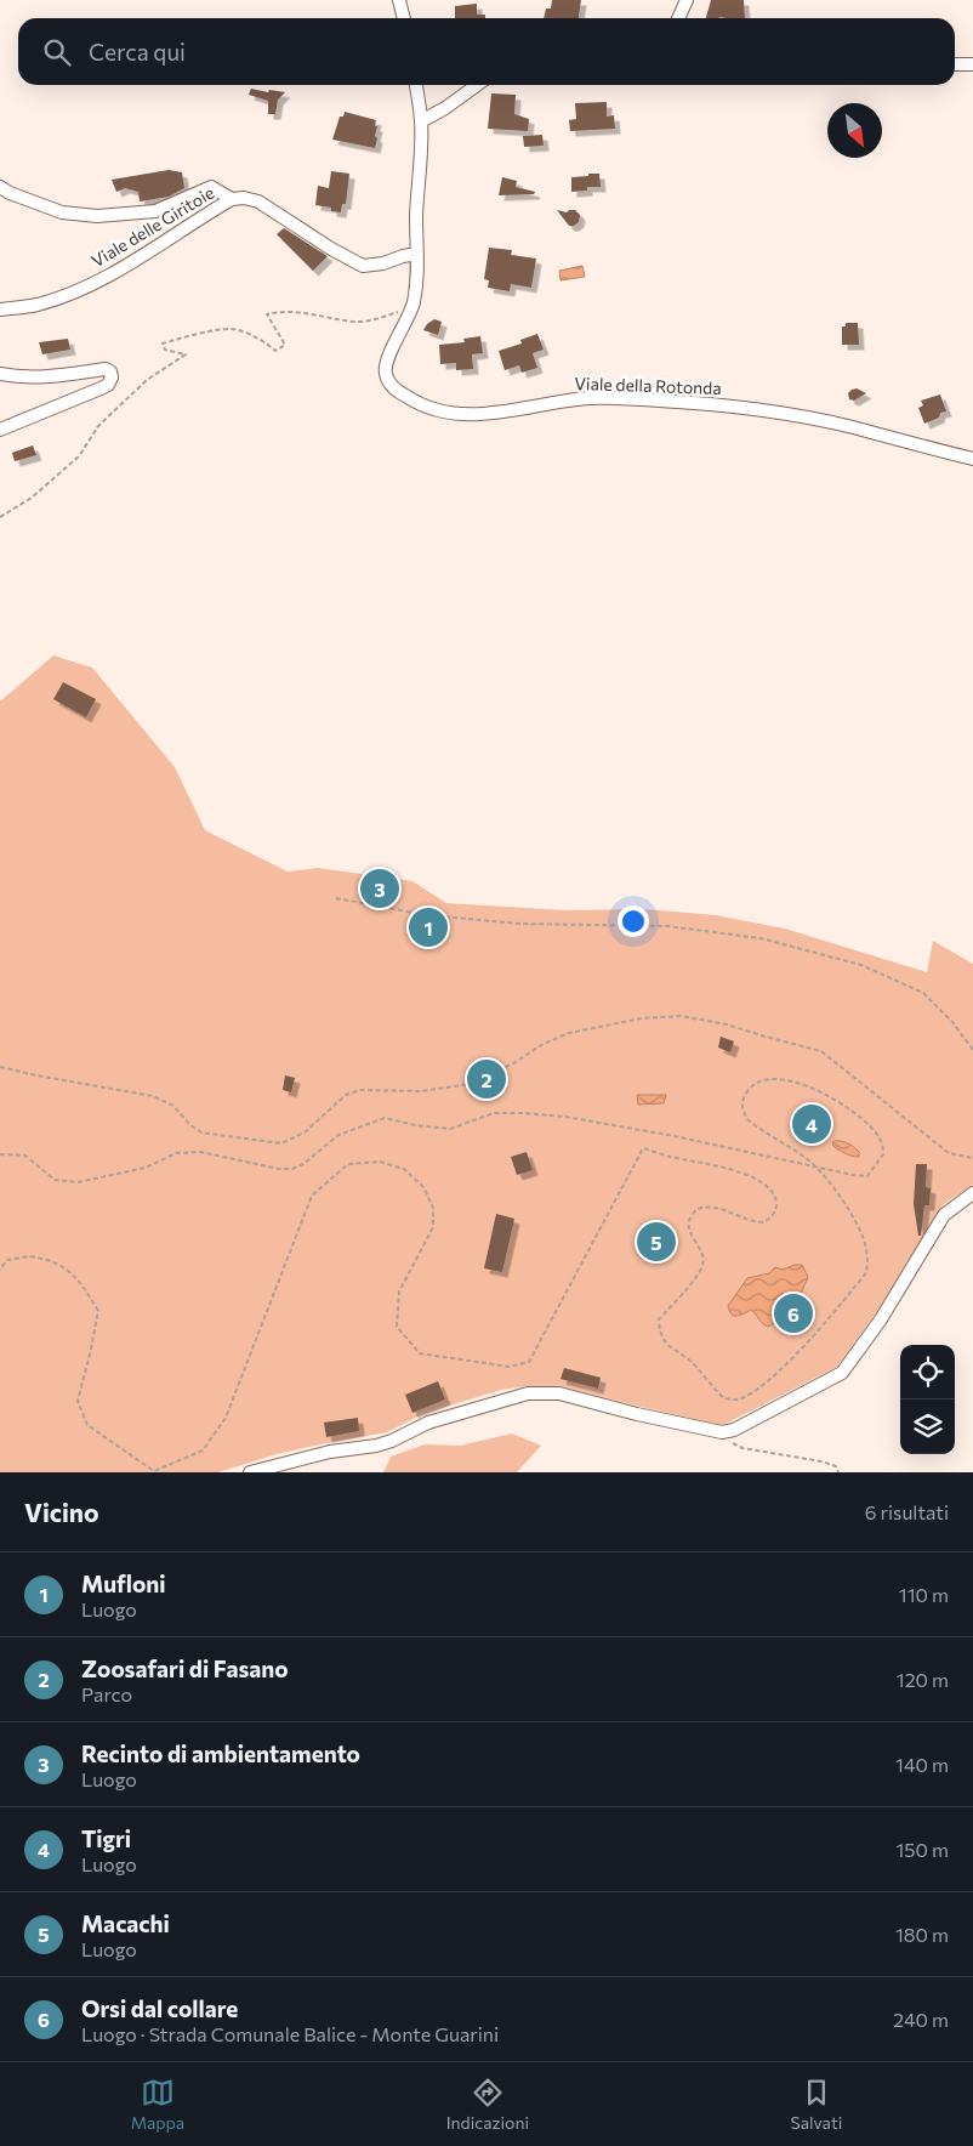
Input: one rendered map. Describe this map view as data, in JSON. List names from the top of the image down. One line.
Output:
{"streets":{"street":["Viale delle Giritoie","Viale della Rotonda"]},"crossings":[["Viale delle Giritoie","Viale della Rotonda"]],"north":"bottom right","page":{"search":"Cerca qui","pins":["3","1","2","4","5","6"],"heading":["Vicino","6 risultati"],"list":[{"mark":"1","name":"Mufloni","note":"Luogo","value":"110 m"},{"mark":"2","name":"Zoosafari di Fasano","note":"Parco","value":"120 m"},{"mark":"3","name":"Recinto di ambientamento","note":"Luogo","value":"140 m"},{"mark":"4","name":"Tigri","note":"Luogo","value":"150 m"},{"mark":"5","name":"Macachi","note":"Luogo","value":"180 m"},{"mark":"6","name":"Orsi dal collare","note":"Luogo · Strada Comunale Balice - Monte Guarini","value":"240 m"}],"nav":["Mappa","Indicazioni","Salvati"]}}
